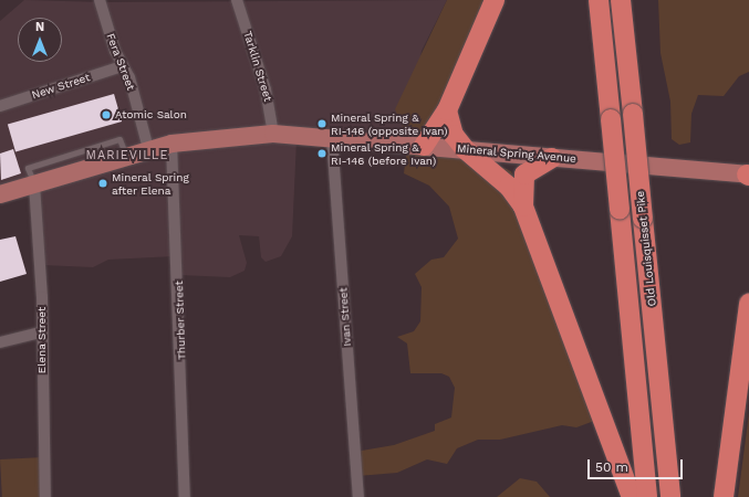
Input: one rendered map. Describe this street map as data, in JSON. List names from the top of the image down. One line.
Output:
{"streets":{"highway":["Old Louisquisset Pike"],"main road":["Mineral Spring Avenue"],"street":["Fera Street","Tarklin Street","New Street","Ivan Street","Thurber Street","Elena Street"]},"crossings":[["Fera Street","New Street"],["Fera Street","Mineral Spring Avenue"],["Tarklin Street","Mineral Spring Avenue"],["Mineral Spring Avenue","Ivan Street"],["Mineral Spring Avenue","Thurber Street"],["Mineral Spring Avenue","Elena Street"]],"districts":["MARIEVILLE"],"places":["Atomic Salon","Mineral Spring & RI-146 (opposite Ivan)","Mineral Spring & RI-146 (before Ivan)","Mineral Spring after Elena"],"scale_bar":"50 m","north":"top"}
